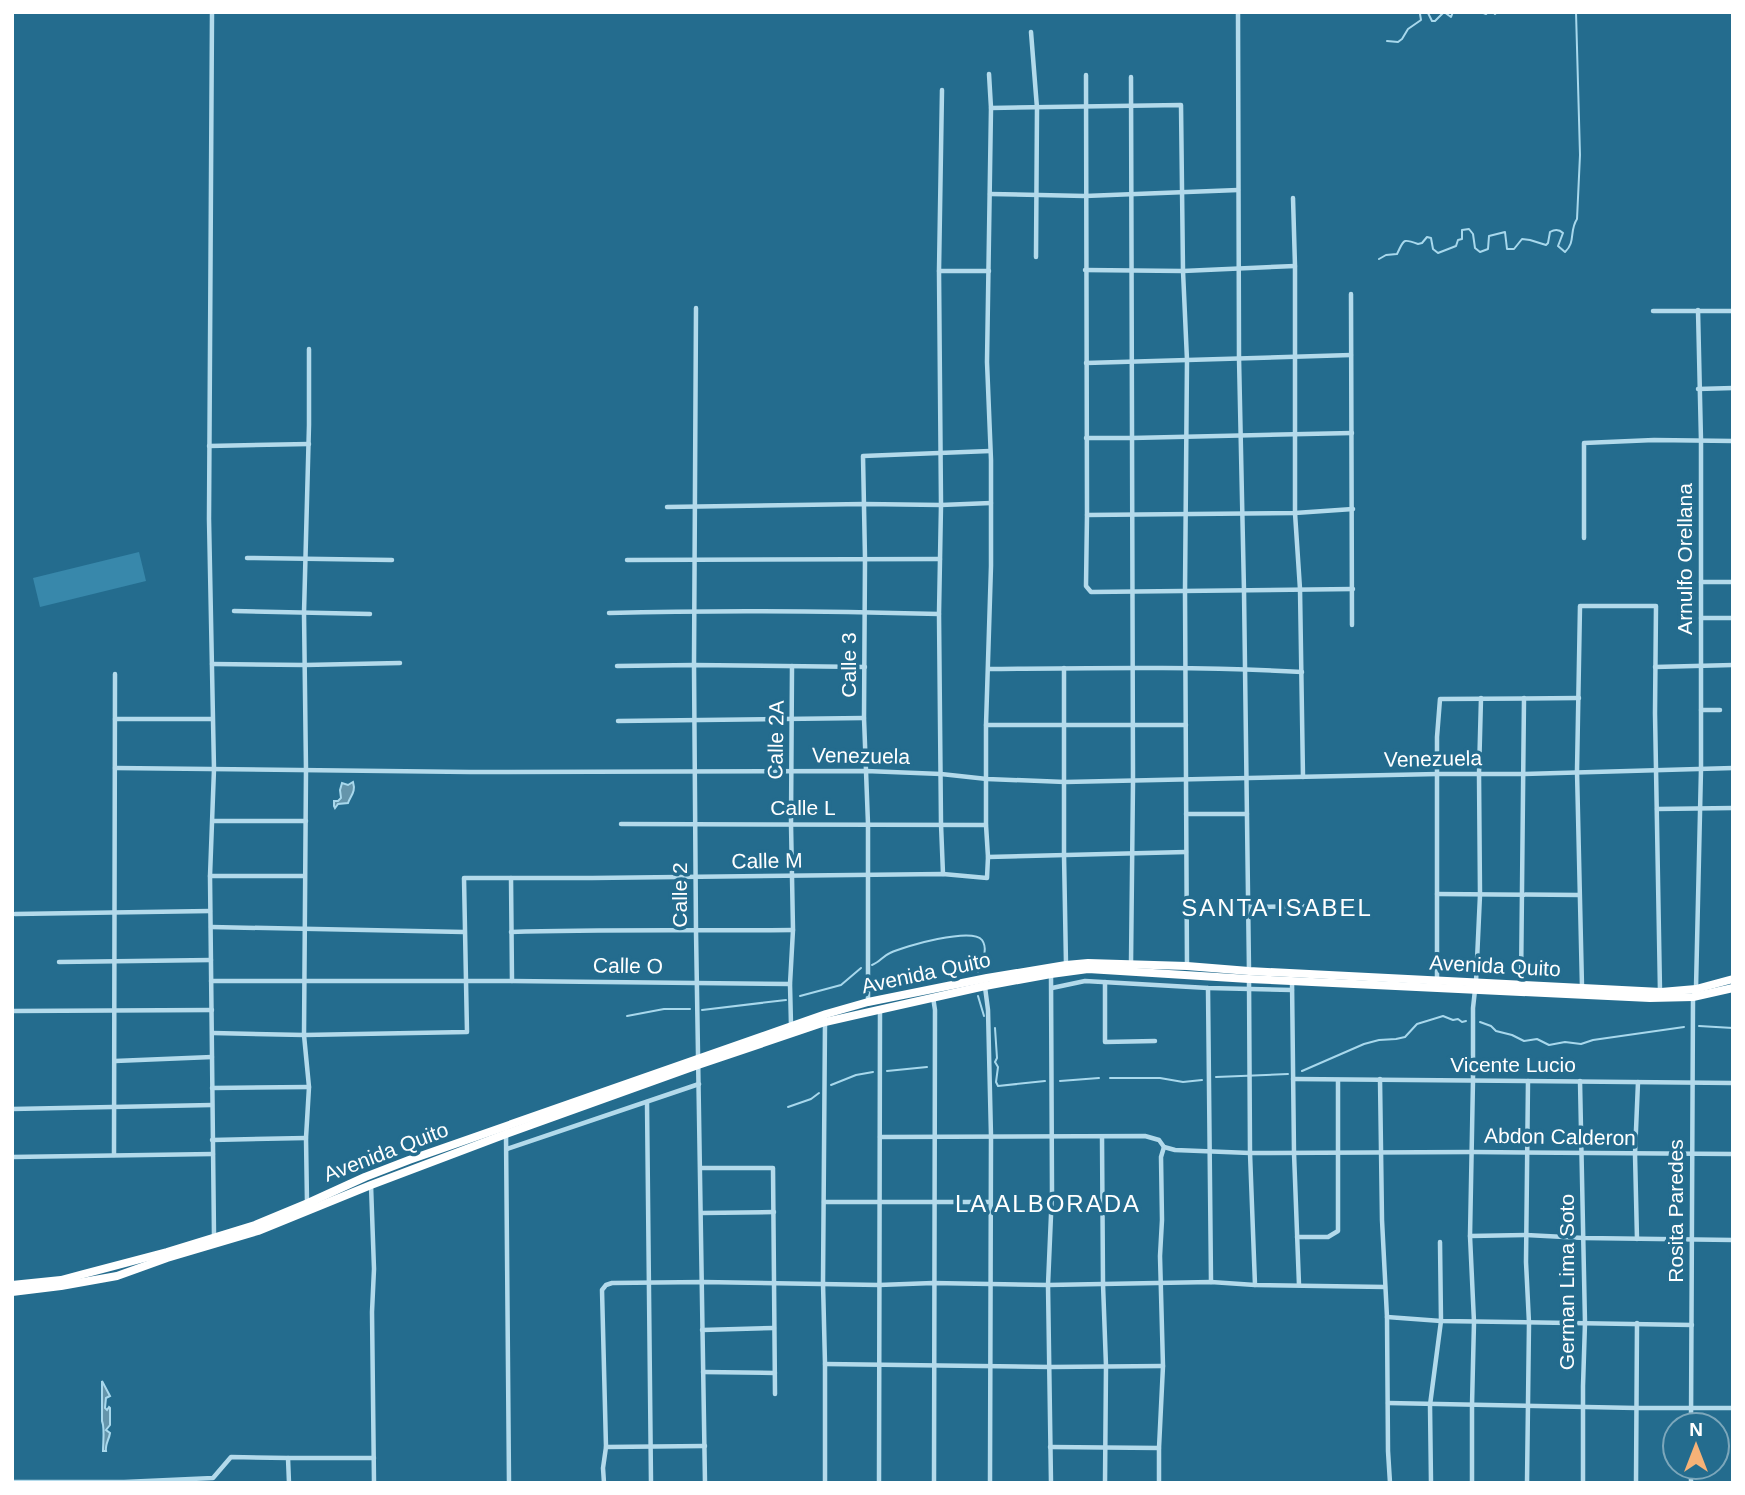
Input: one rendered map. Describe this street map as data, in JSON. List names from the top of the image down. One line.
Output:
{"streets":{"highway":["Avenida Quito"],"street":["Arnulfo Orellana","Calle 3","Calle 2A","Venezuela","Calle L","Calle M","Calle 2","Calle O","Vicente Lucio","Abdon Calderon","Rosita Paredes","German Lima Soto"]},"crossings":[["Arnulfo Orellana","Venezuela"],["Arnulfo Orellana","Avenida Quito"],["Arnulfo Orellana","Rosita Paredes"],["Calle 3","Venezuela"],["Calle 3","Calle L"],["Calle 3","Calle M"],["Calle 3","Avenida Quito"],["Calle 2A","Venezuela"],["Calle 2A","Calle L"],["Calle 2A","Calle M"],["Calle 2A","Calle O"],["Calle 2A","Avenida Quito"],["Venezuela","Calle 2"],["Calle L","Calle 2"],["Calle M","Calle 2"],["Calle 2","Calle O"],["Calle 2","Avenida Quito"],["Avenida Quito","Rosita Paredes"],["Vicente Lucio","Rosita Paredes"],["Vicente Lucio","German Lima Soto"],["Abdon Calderon","Rosita Paredes"],["Abdon Calderon","German Lima Soto"]],"districts":["SANTA ISABEL","LA ALBORADA"],"north":"top"}
